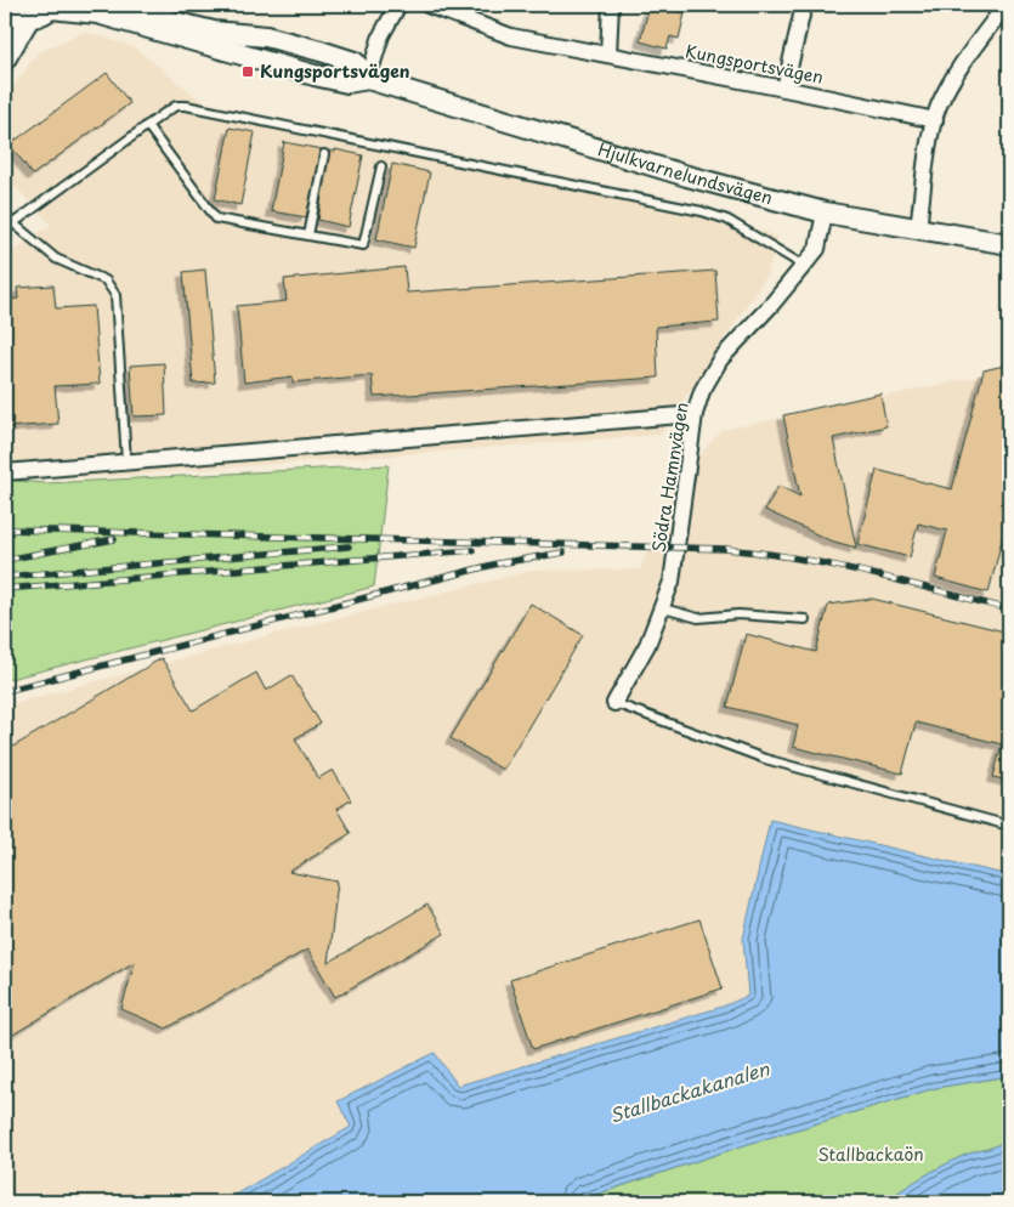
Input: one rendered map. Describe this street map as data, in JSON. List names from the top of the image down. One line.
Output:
{"streets":{"street":["Kungsportsvägen","Hjulkvarnelundsvägen","Södra Hamnvägen"]},"crossings":[["Hjulkvarnelundsvägen","Södra Hamnvägen"]],"water":["Stallbackakanalen"],"parks":["Stallbackaön"],"places":{"transit":["Kungsportsvägen"]}}
